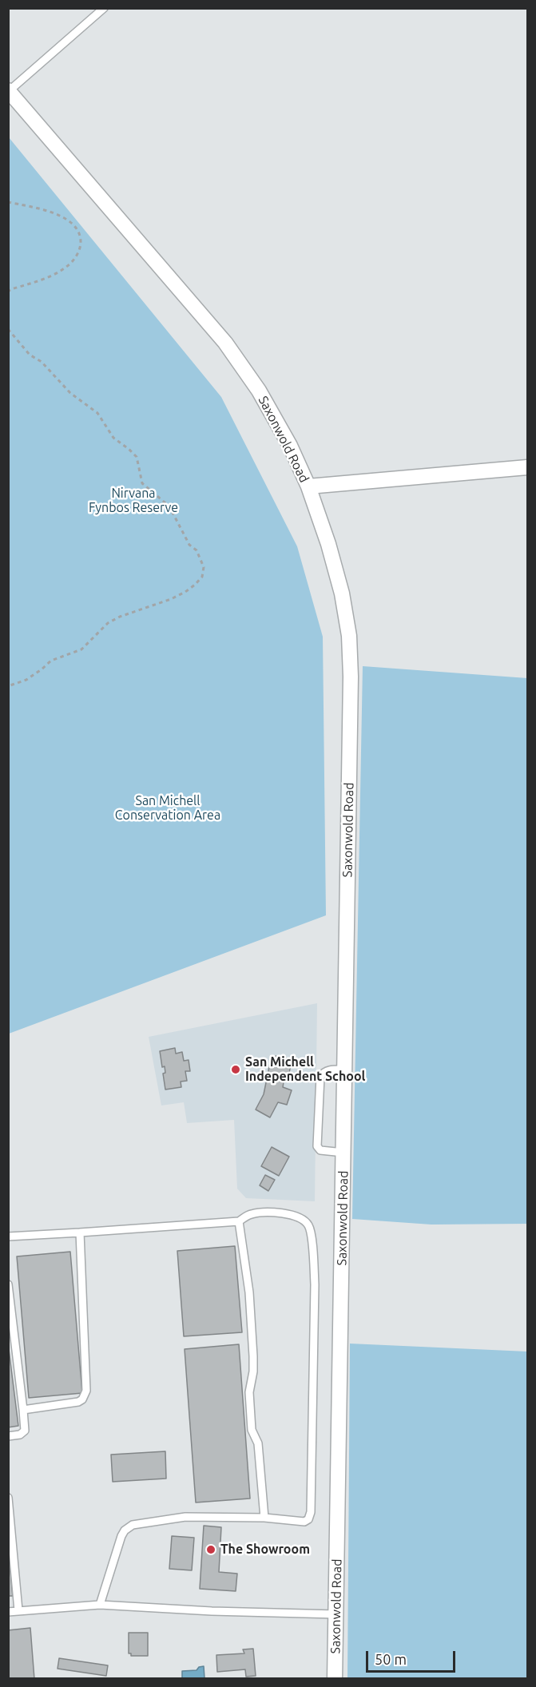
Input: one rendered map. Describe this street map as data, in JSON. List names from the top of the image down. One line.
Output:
{"streets":{"street":["Saxonwold Road"]},"parks":["Nirvana Fynbos Reserve","San Michell Conservation Area"],"places":["San Michell Independent School","The Showroom"],"scale_bar":"50 m"}
